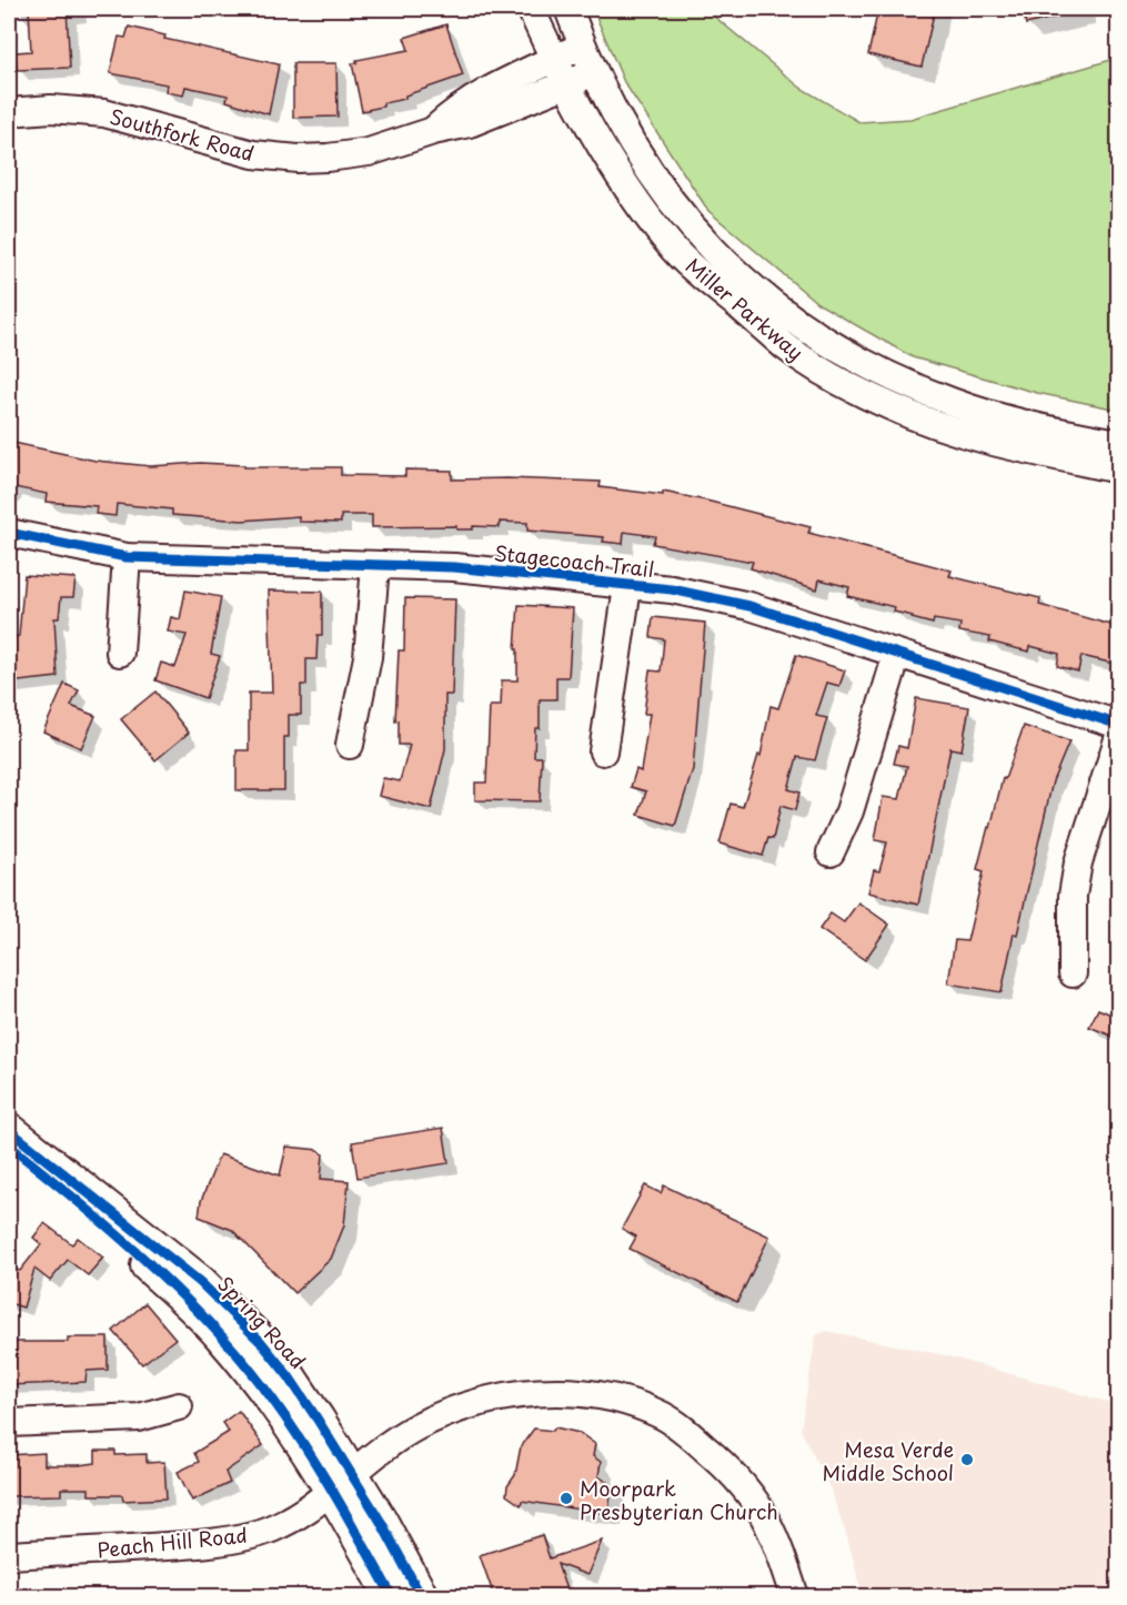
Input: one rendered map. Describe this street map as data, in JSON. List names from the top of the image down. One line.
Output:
{"streets":{"main road":["Spring Road"],"street":["Southfork Road","Miller Parkway","Stagecoach Trail","Peach Hill Road"]},"crossings":[["Southfork Road","Miller Parkway"],["Spring Road","Peach Hill Road"]],"places":["Mesa Verde Middle School","Moorpark Presbyterian Church"]}
